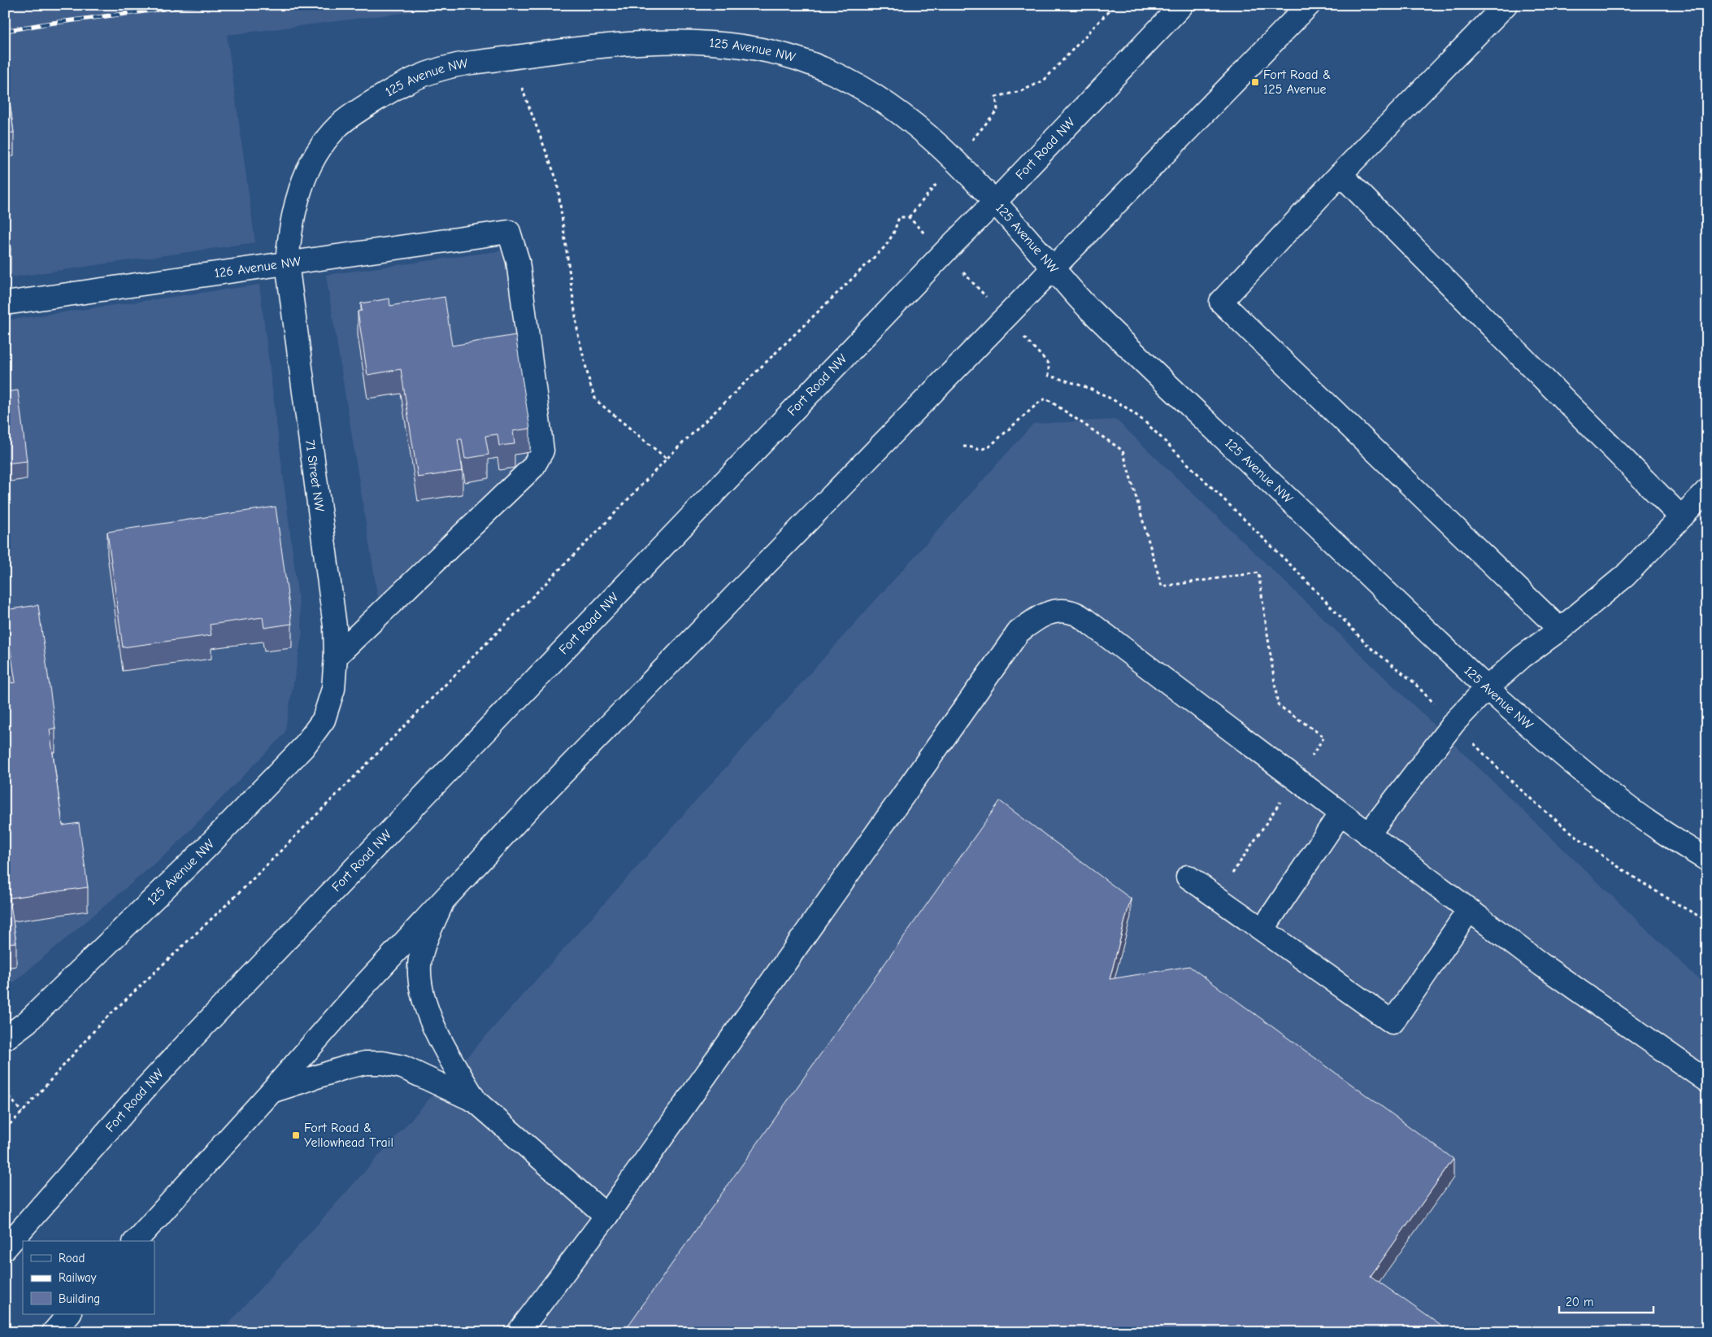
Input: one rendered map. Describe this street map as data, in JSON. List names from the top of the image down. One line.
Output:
{"streets":{"main road":["125 Avenue NW","Fort Road NW","126 Avenue NW","71 Street NW"]},"crossings":[["125 Avenue NW","Fort Road NW"],["125 Avenue NW","126 Avenue NW"],["125 Avenue NW","71 Street NW"],["126 Avenue NW","71 Street NW"]],"places":{"transit":["Fort Road & 125 Avenue","Fort Road & Yellowhead Trail"]},"legend":["Road","Railway","Building"],"scale_bar":"20 m"}
